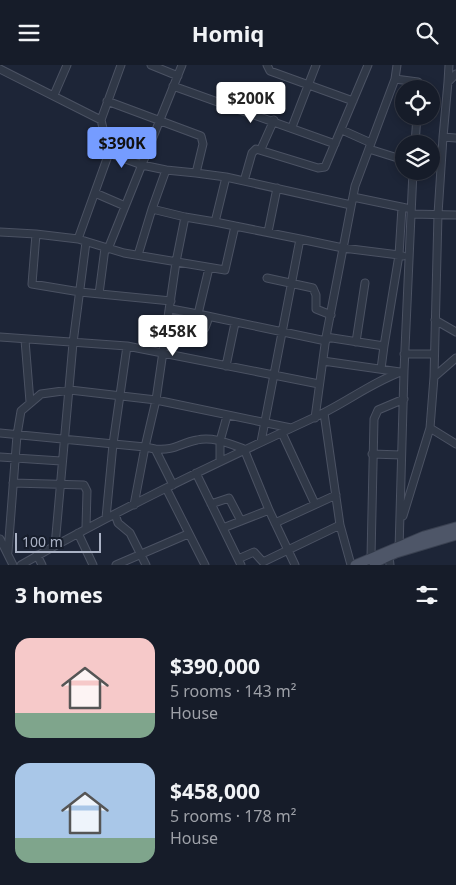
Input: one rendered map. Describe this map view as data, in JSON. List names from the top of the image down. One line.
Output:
{"scale_bar":"100 m","page":{"header":"Homiq","price":["$200K","$390K","$458K"],"scale":"100 m","heading":"3 homes","list":[{"name":"$390,000","note":"5 rooms · 143 m² · House"},{"name":"$458,000","note":"5 rooms · 178 m² · House"}]}}
